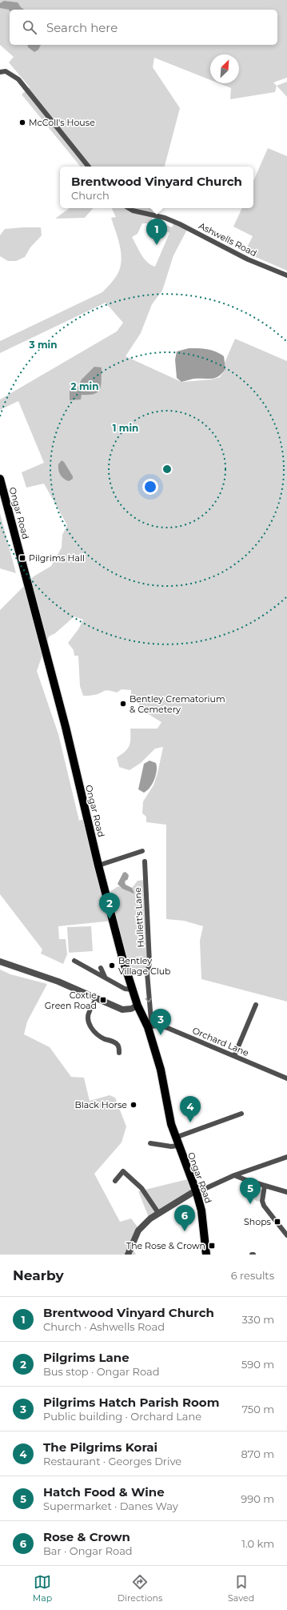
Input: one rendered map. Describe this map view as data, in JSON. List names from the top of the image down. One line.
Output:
{"streets":{"main road":["Ongar Road"],"street":["Ashwells Road","Hullett's Lane","Orchard Lane"]},"crossings":[["Ongar Road","Hullett's Lane"],["Ongar Road","Orchard Lane"],["Hullett's Lane","Orchard Lane"]],"places":{"other":["McColl's House","Bentley Crematorium & Cemetery","Bentley Village Club","Black Horse"],"transit":["Pilgrims Hall","Coxtie Green Road","Shops","The Rose & Crown"]},"north":"top right","page":{"search":"Search here","popup":["Brentwood Vinyard Church","Church"],"pins":["1","2","3","4","5","6"],"heading":["Nearby","6 results"],"list":[{"mark":"1","name":"Brentwood Vinyard Church","note":"Church · Ashwells Road","value":"330 m"},{"mark":"2","name":"Pilgrims Lane","note":"Bus stop · Ongar Road","value":"590 m"},{"mark":"3","name":"Pilgrims Hatch Parish Room","note":"Public building · Orchard Lane","value":"750 m"},{"mark":"4","name":"The Pilgrims Korai","note":"Restaurant · Georges Drive","value":"870 m"},{"mark":"5","name":"Hatch Food & Wine","note":"Supermarket · Danes Way","value":"990 m"},{"mark":"6","name":"Rose & Crown","note":"Bar · Ongar Road","value":"1.0 km"}],"nav":["Map","Directions","Saved"]},"rings":["3 min","2 min","1 min"]}
